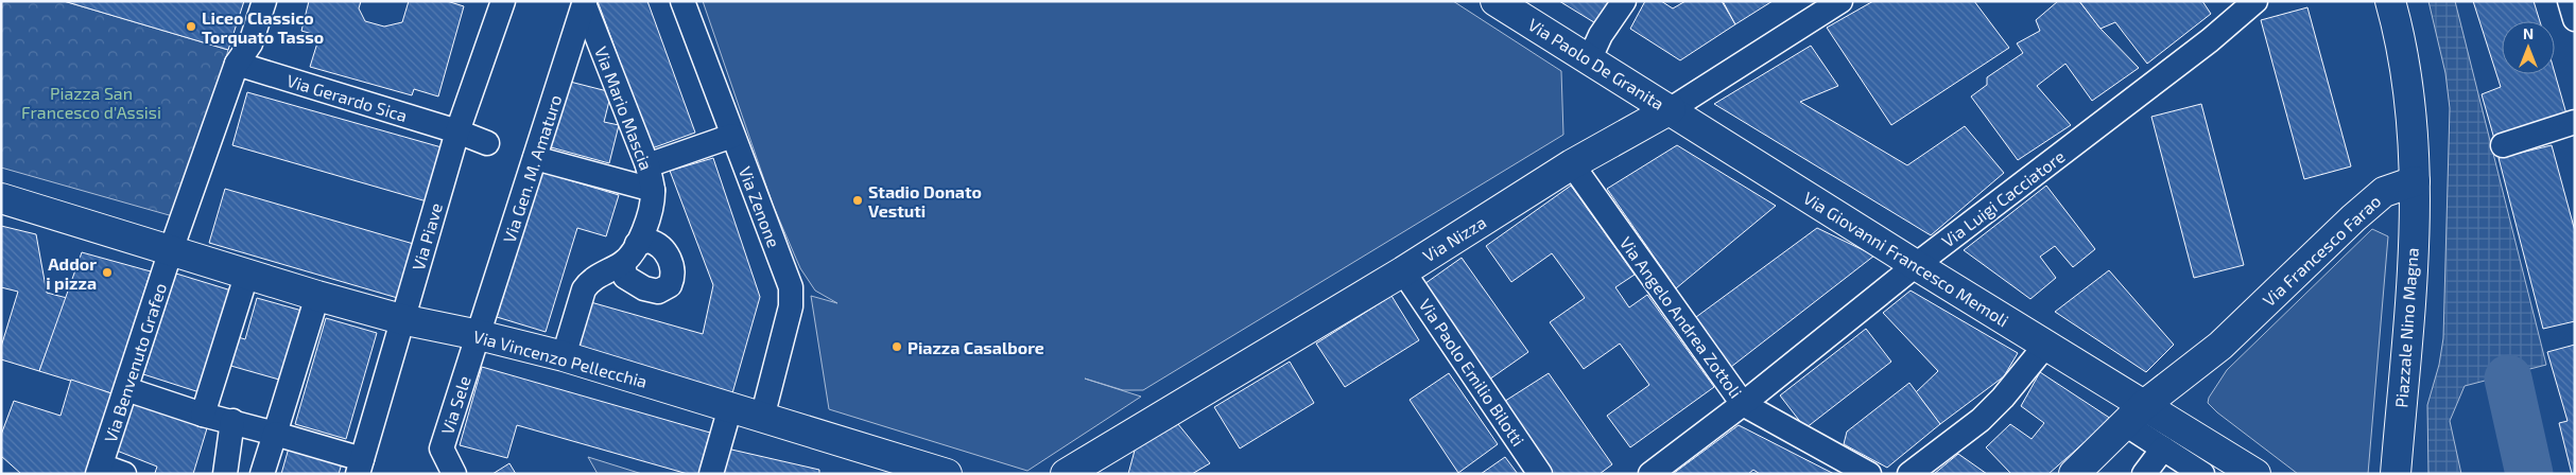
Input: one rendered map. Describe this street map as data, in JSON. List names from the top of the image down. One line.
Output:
{"streets":{"main road":["Via Paolo De Granita","Via Nizza","Via Francesco Farao","Via Giovanni Francesco Memoli","Piazzale Nino Magna","Via Vincenzo Pellecchia"],"street":["Via Gerardo Sica","Via Mario Mascia","Via Gen. M. Amaturo","Via Luigi Cacciatore","Via Zenone","Via Piave","Via Angelo Andrea Zottoli","Via Benvenuto Grafeo","Via Paolo Emilio Bilotti","Via Sele"]},"crossings":[["Via Paolo De Granita","Via Nizza"],["Via Paolo De Granita","Via Giovanni Francesco Memoli"],["Via Gerardo Sica","Via Piave"],["Via Mario Mascia","Via Gen. M. Amaturo"],["Via Mario Mascia","Via Vincenzo Pellecchia"],["Via Gen. M. Amaturo","Via Vincenzo Pellecchia"],["Via Gen. M. Amaturo","Via Sele"],["Via Luigi Cacciatore","Via Giovanni Francesco Memoli"],["Via Luigi Cacciatore","Via Angelo Andrea Zottoli"],["Via Zenone","Via Vincenzo Pellecchia"],["Via Piave","Via Vincenzo Pellecchia"],["Via Nizza","Via Giovanni Francesco Memoli"],["Via Nizza","Via Angelo Andrea Zottoli"],["Via Nizza","Via Paolo Emilio Bilotti"],["Via Francesco Farao","Via Giovanni Francesco Memoli"],["Via Francesco Farao","Piazzale Nino Magna"],["Via Vincenzo Pellecchia","Via Benvenuto Grafeo"],["Via Vincenzo Pellecchia","Via Sele"]],"parks":["Piazza San Francesco d'Assisi"],"places":["Liceo Classico Torquato Tasso","Stadio Donato Vestuti","Addor i pizza","Piazza Casalbore"],"north":"top"}
